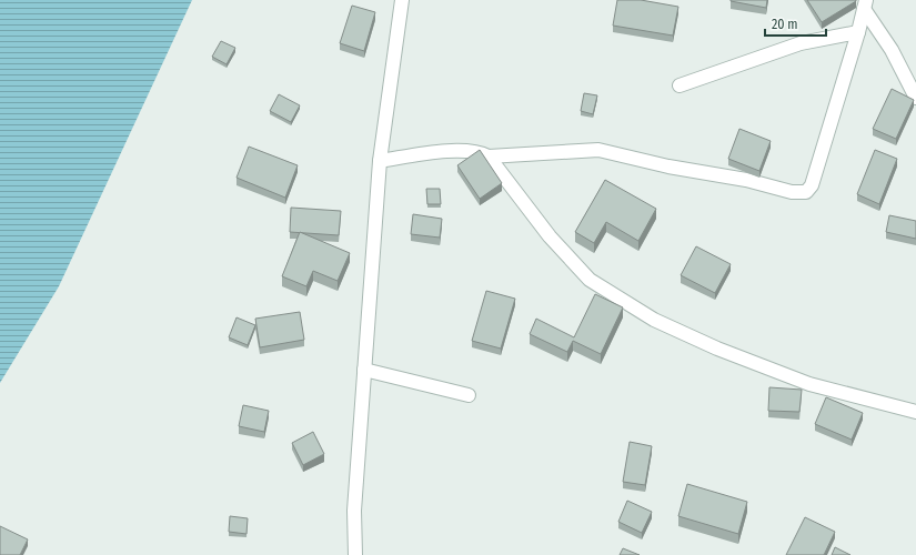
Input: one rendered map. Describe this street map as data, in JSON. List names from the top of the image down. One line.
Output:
{"scale_bar":"20 m"}
